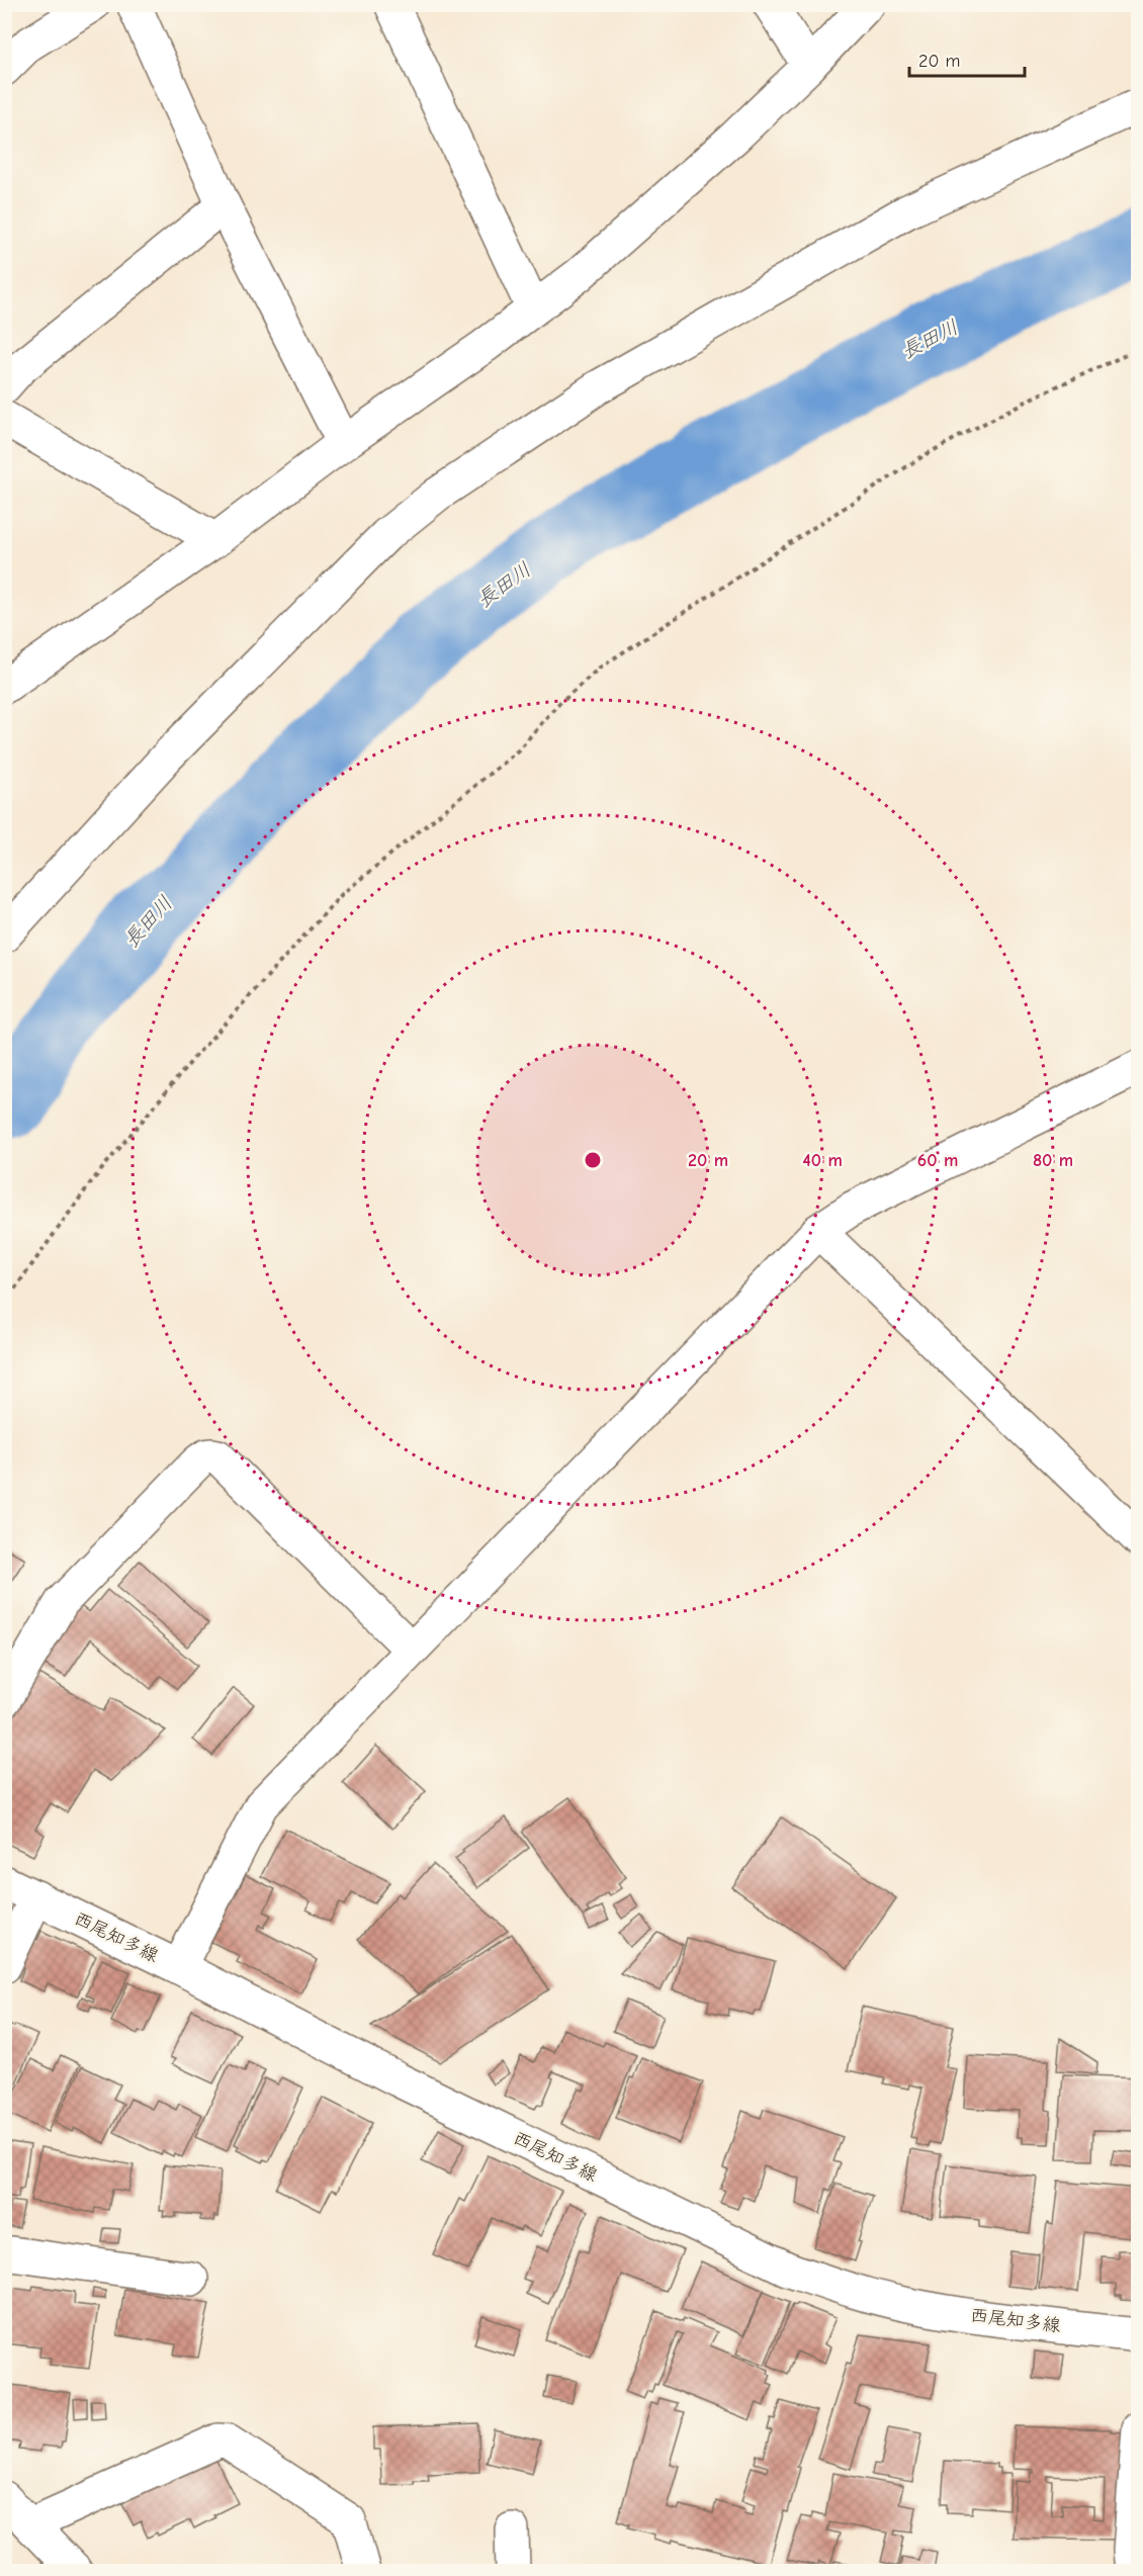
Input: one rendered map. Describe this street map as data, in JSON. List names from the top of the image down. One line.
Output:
{"streets":{"street":["西尾知多線"]},"water":["長田川"],"scale_bar":"20 m","rings":["20 m","40 m","60 m","80 m"]}
